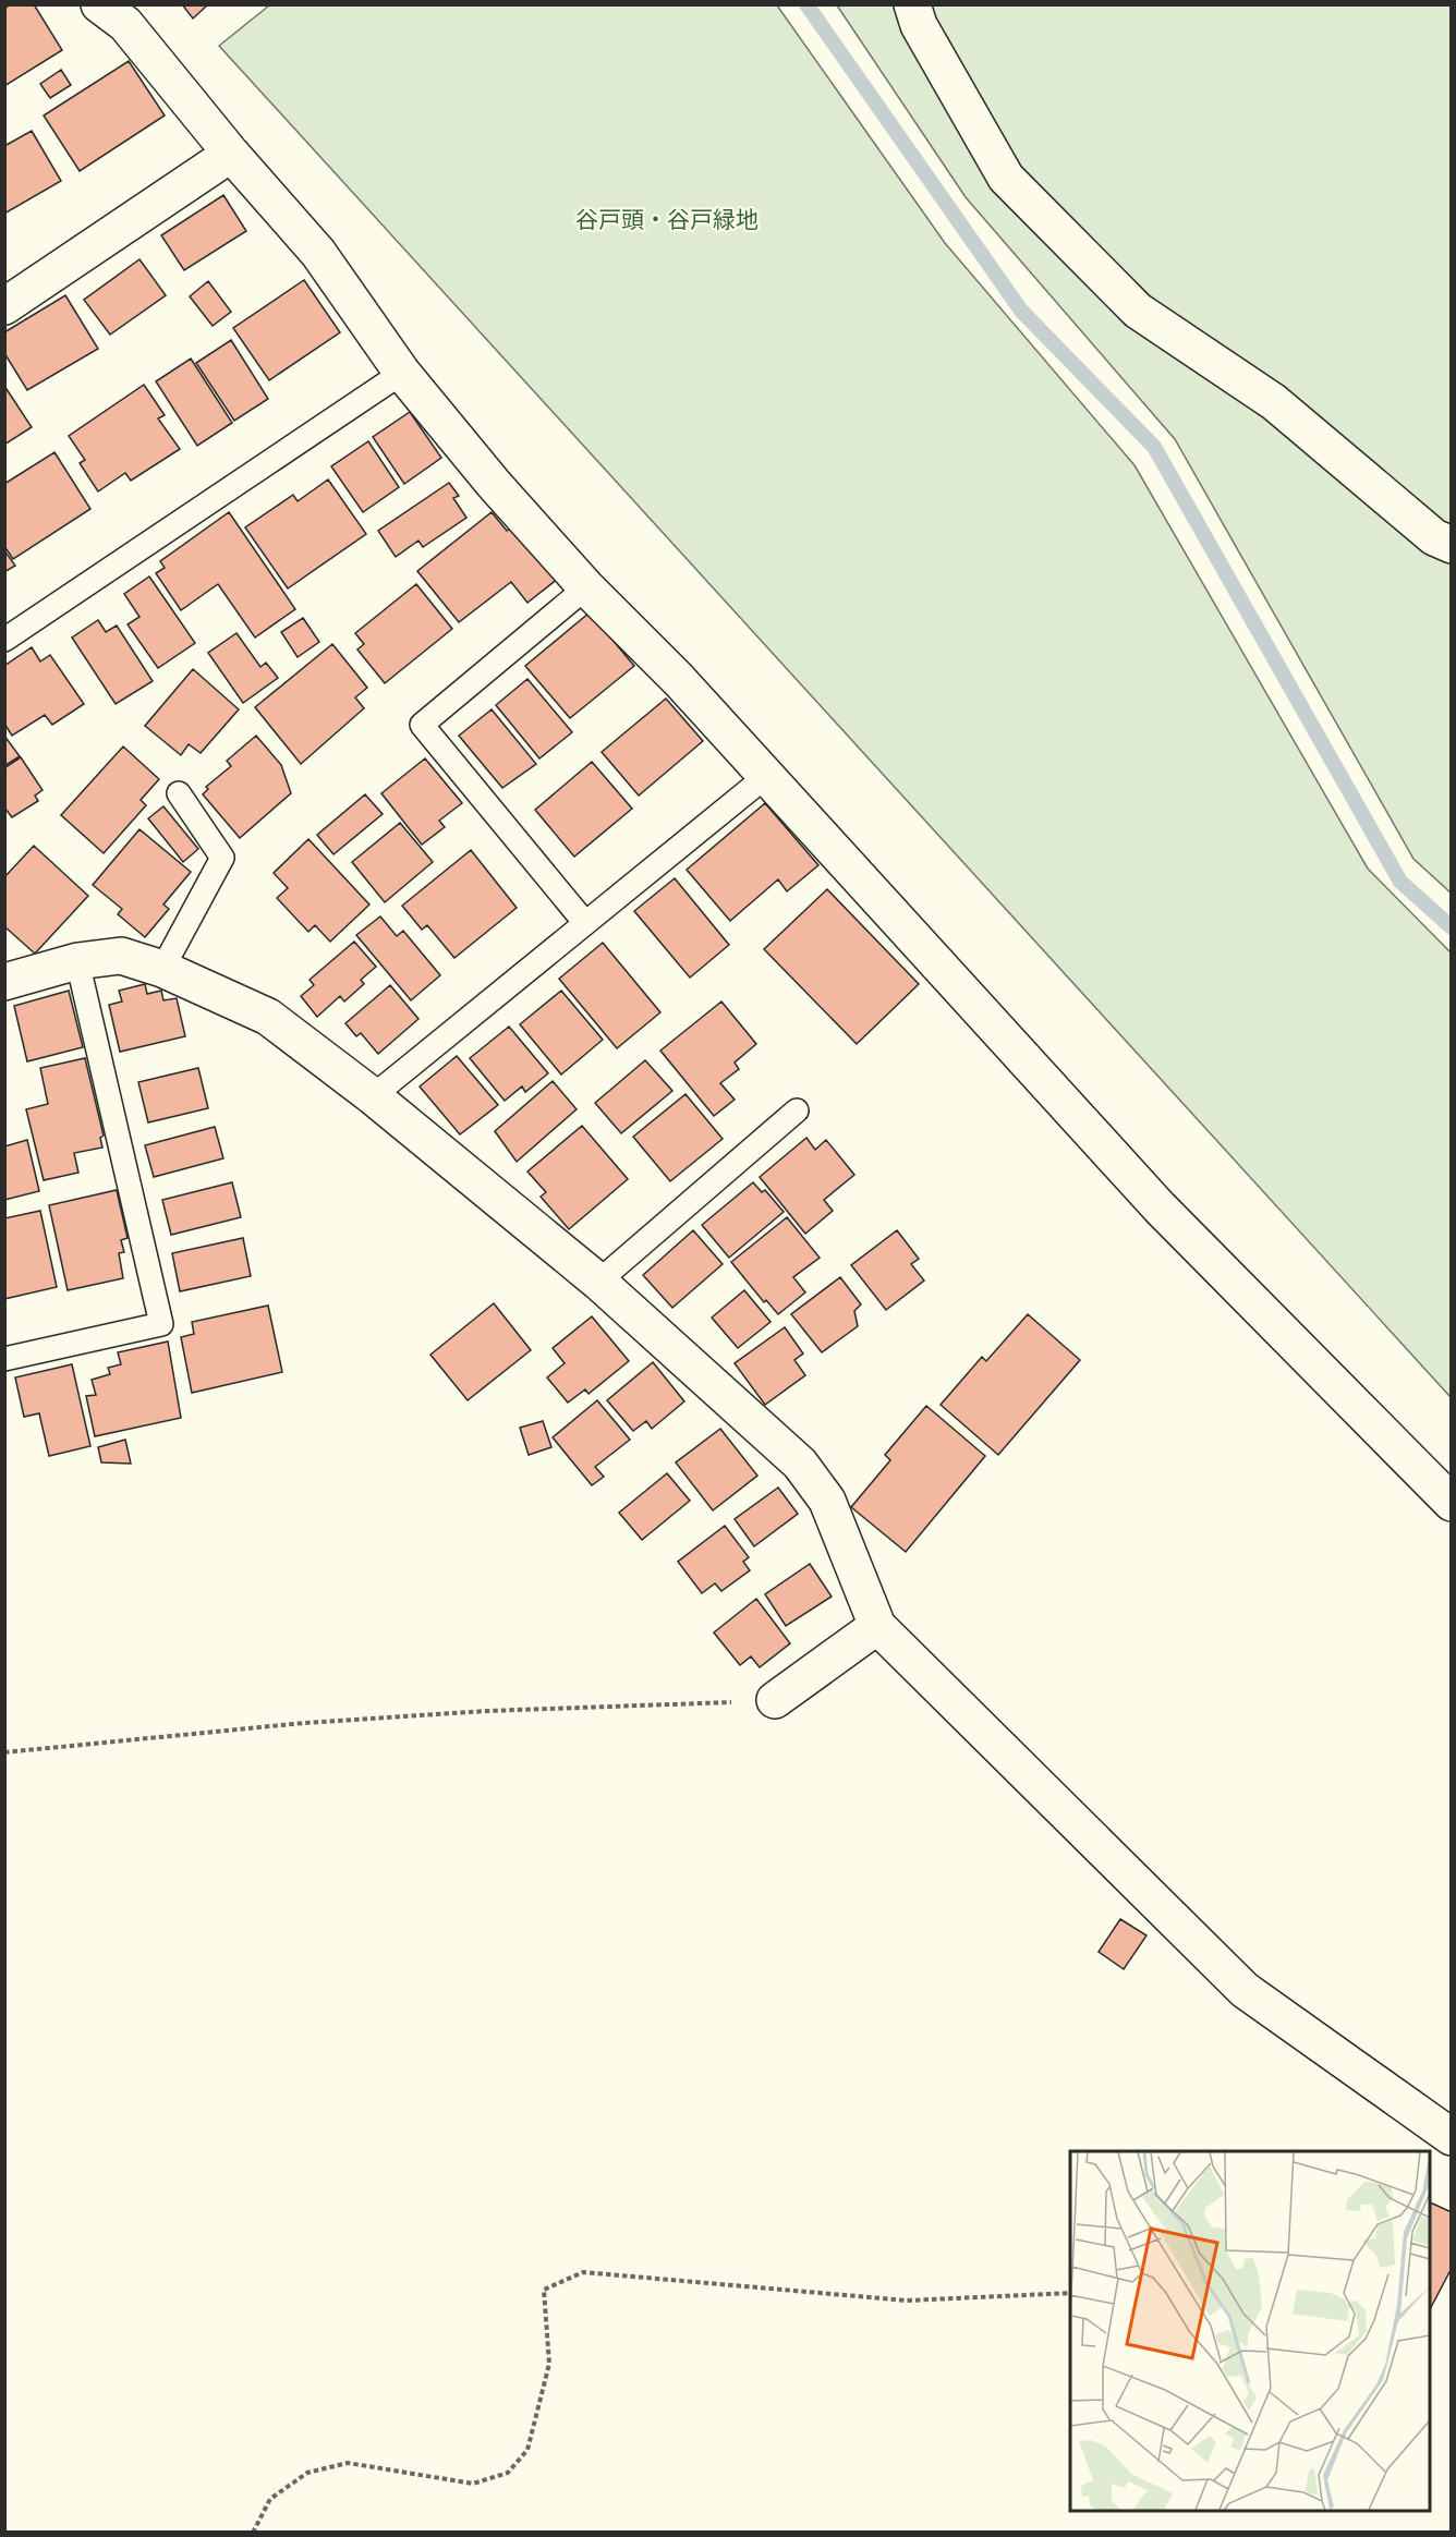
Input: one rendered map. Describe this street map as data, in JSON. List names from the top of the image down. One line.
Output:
{"parks":["谷戸頭・谷戸緑地"]}
